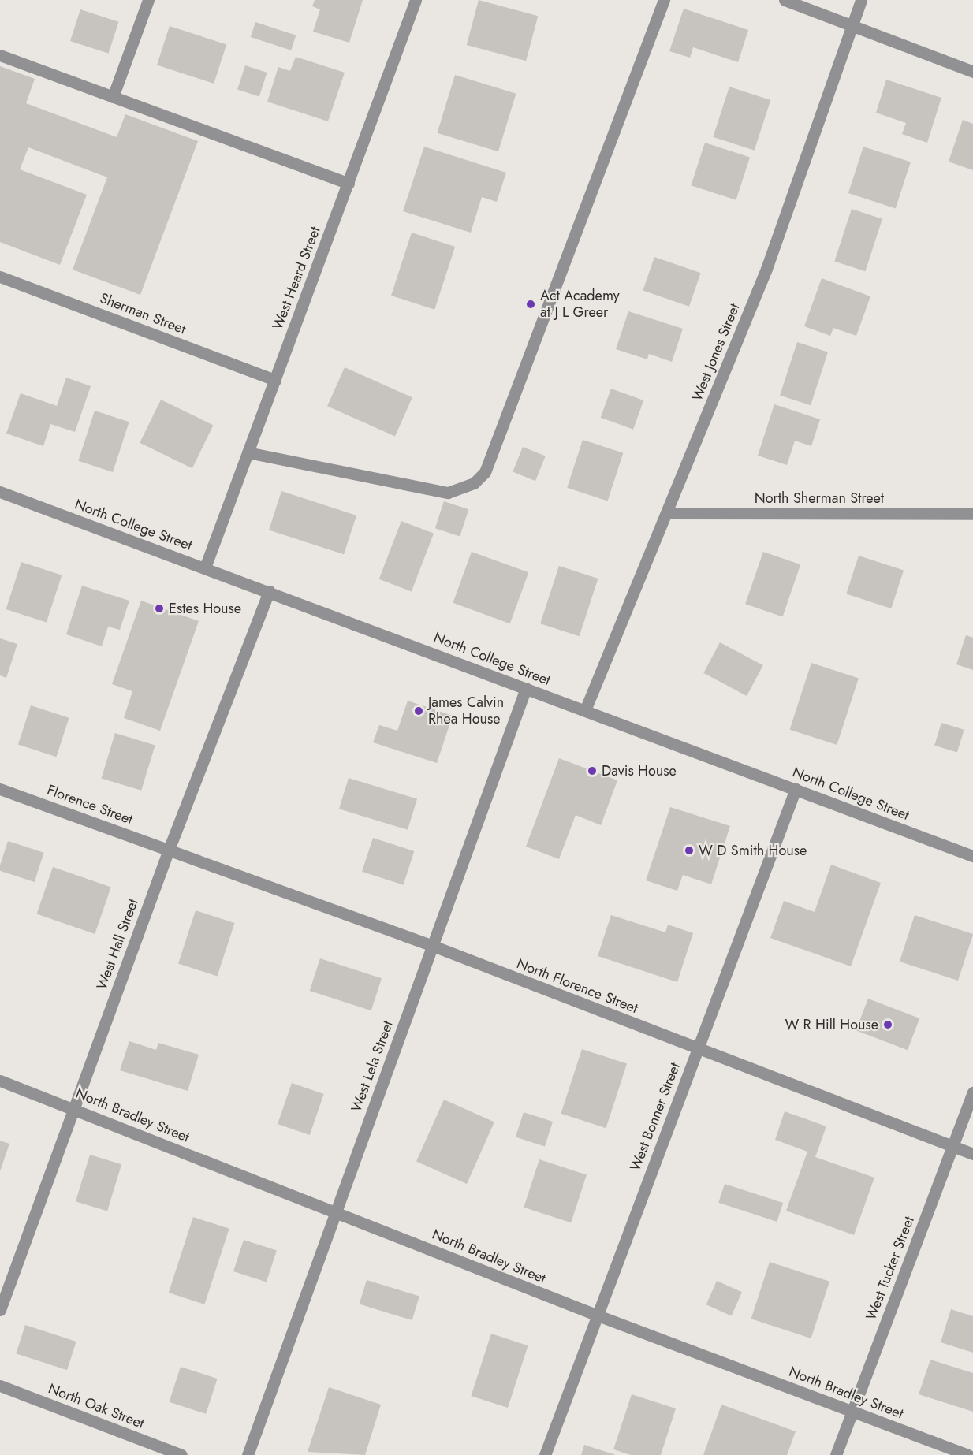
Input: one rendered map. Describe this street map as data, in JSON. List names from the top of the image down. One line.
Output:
{"streets":{"street":["West Heard Street","Sherman Street","West Jones Street","North Sherman Street","North College Street","Florence Street","West Hall Street","North Florence Street","West Lela Street","North Bradley Street","West Bonner Street","West Tucker Street","North Oak Street"]},"crossings":[["West Heard Street","Sherman Street"],["West Heard Street","North College Street"],["West Jones Street","North Sherman Street"],["West Jones Street","North College Street"],["North College Street","West Hall Street"],["North College Street","West Lela Street"],["North College Street","West Bonner Street"],["Florence Street","West Hall Street"],["Florence Street","North Florence Street"],["West Hall Street","North Florence Street"],["West Hall Street","North Bradley Street"],["North Florence Street","West Lela Street"],["North Florence Street","West Bonner Street"],["North Florence Street","West Tucker Street"],["West Lela Street","North Bradley Street"],["North Bradley Street","West Bonner Street"],["North Bradley Street","West Tucker Street"]],"places":["Act Academy at J L Greer","Estes House","James Calvin Rhea House","Davis House","W D Smith House","W R Hill House"]}
